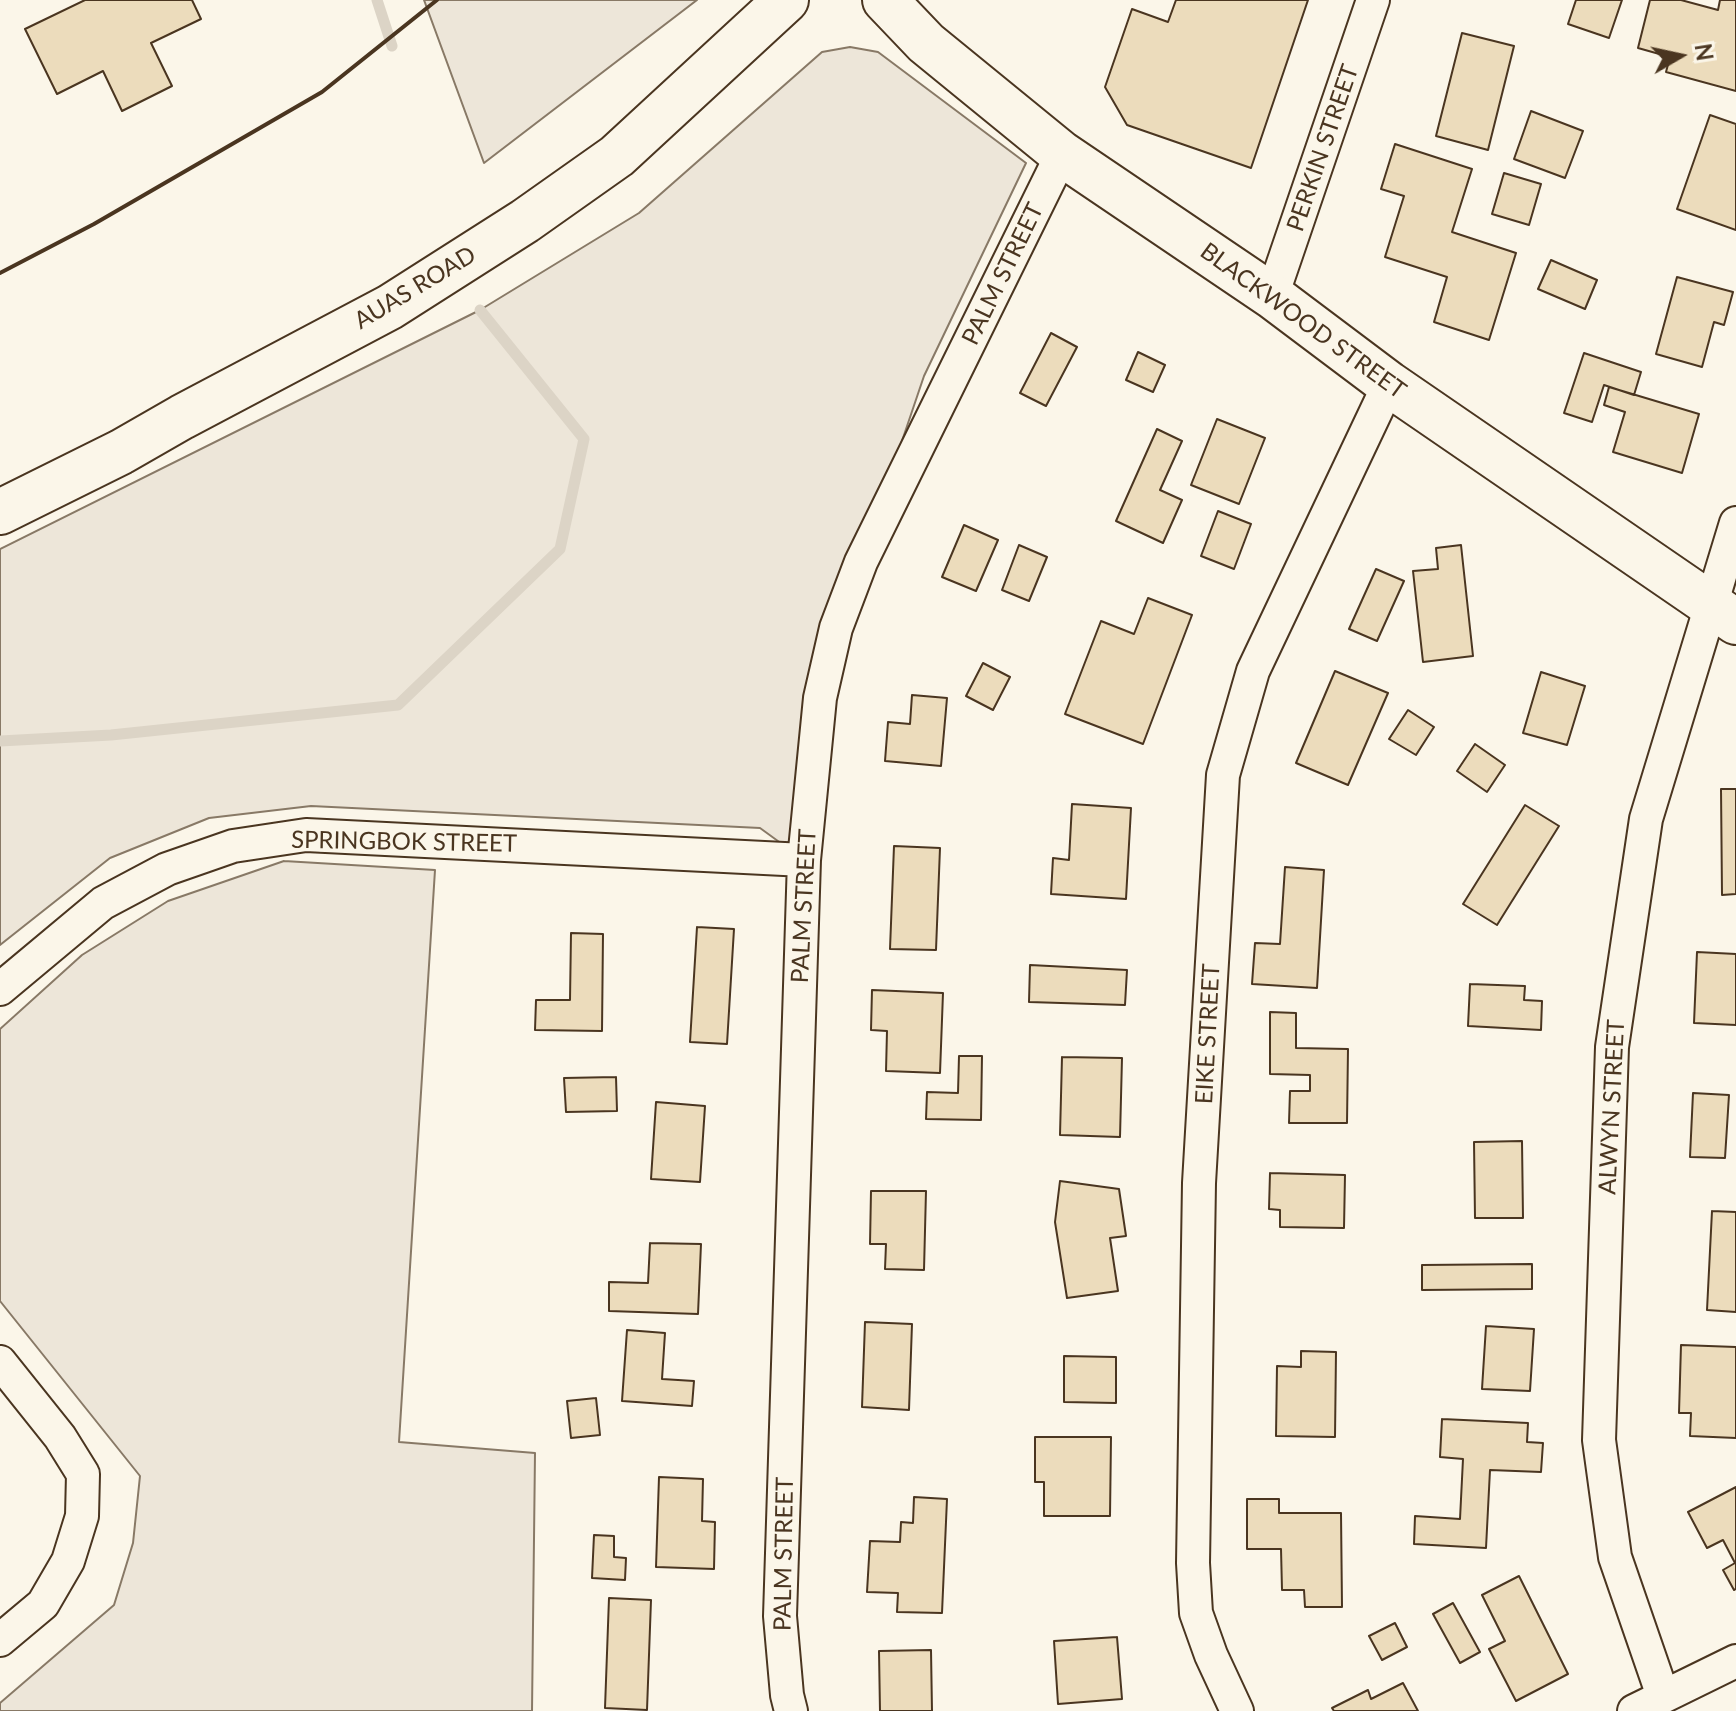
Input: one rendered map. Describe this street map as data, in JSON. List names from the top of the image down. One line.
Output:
{"streets":{"street":["PERKIN STREET","PALM STREET","AUAS ROAD","BLACKWOOD STREET","SPRINGBOK STREET","EIKE STREET","ALWYN STREET"]},"crossings":[["PERKIN STREET","BLACKWOOD STREET"],["PALM STREET","BLACKWOOD STREET"],["PALM STREET","SPRINGBOK STREET"],["BLACKWOOD STREET","EIKE STREET"],["BLACKWOOD STREET","ALWYN STREET"]],"north":"right"}
